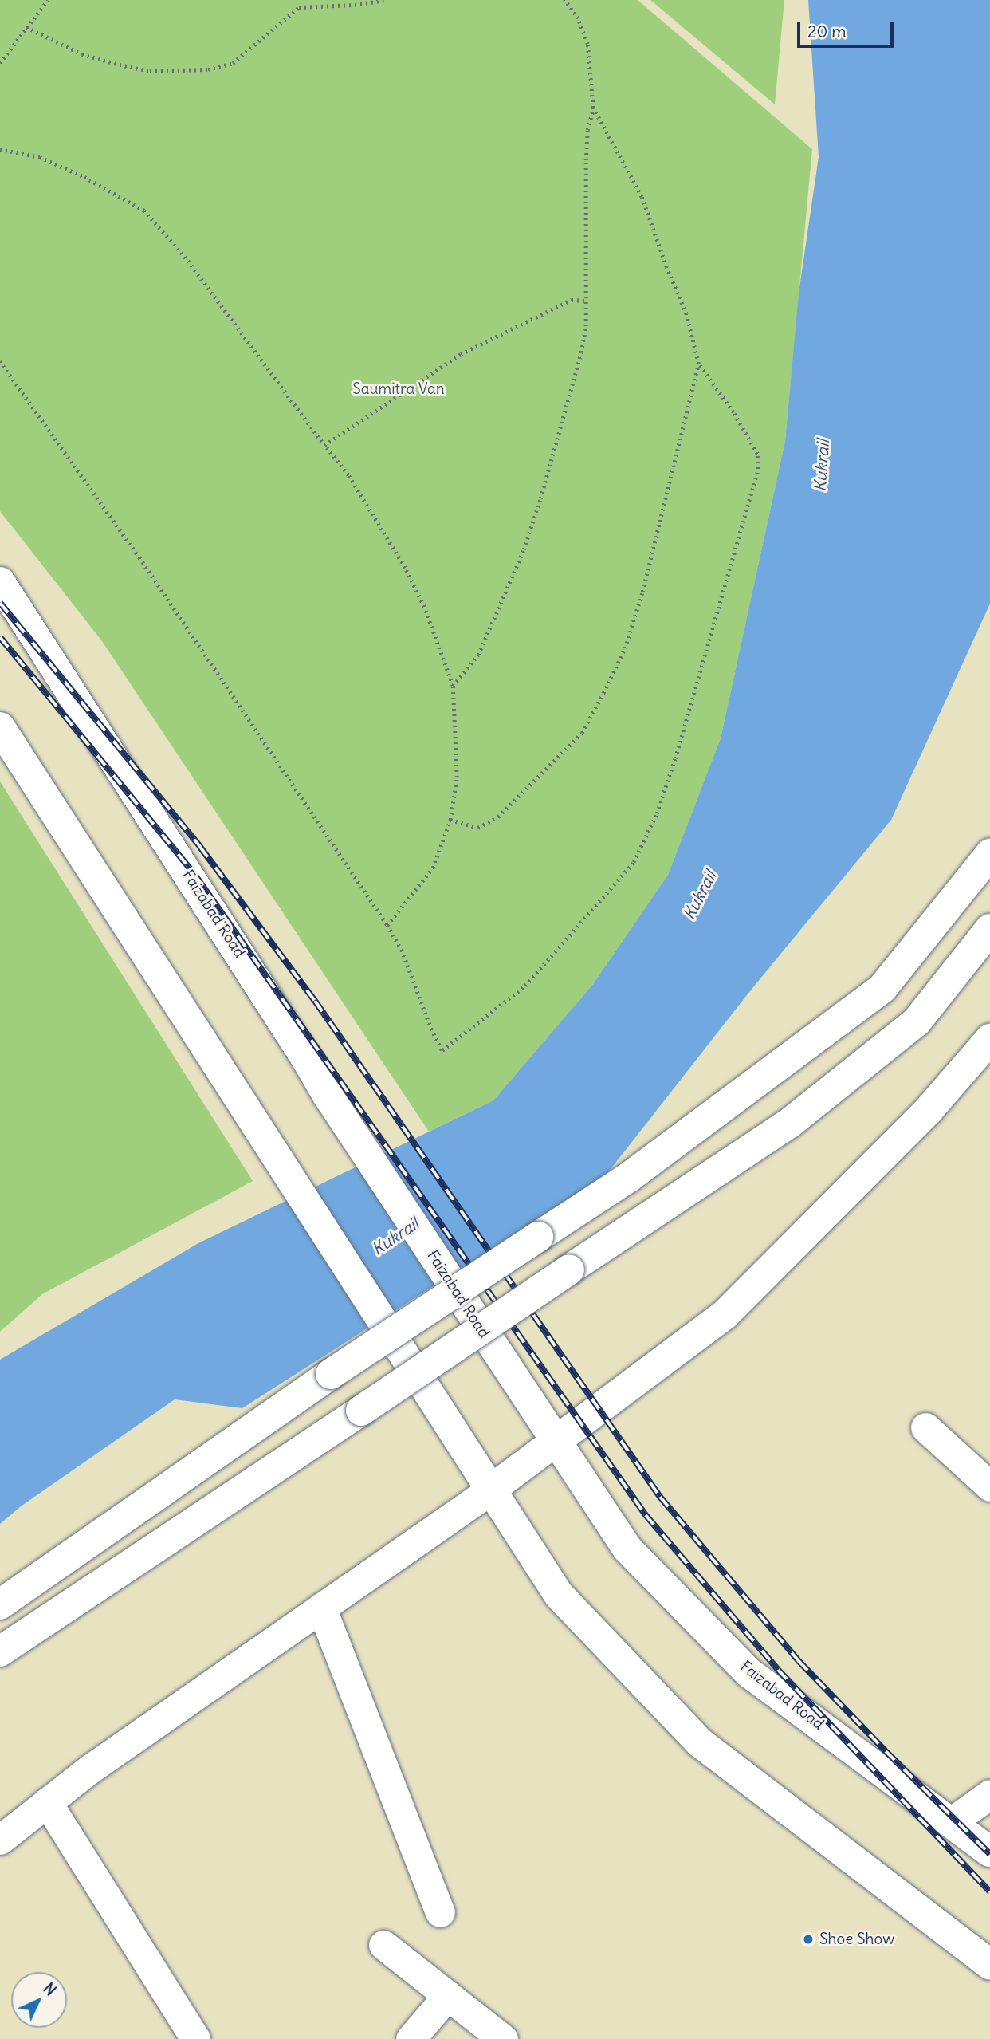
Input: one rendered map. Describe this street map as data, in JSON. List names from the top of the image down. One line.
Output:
{"streets":{"main road":["Faizabad Road"]},"water":["Kukrail"],"parks":["Saumitra Van"],"places":["Shoe Show"],"scale_bar":"20 m","north":"top right"}
